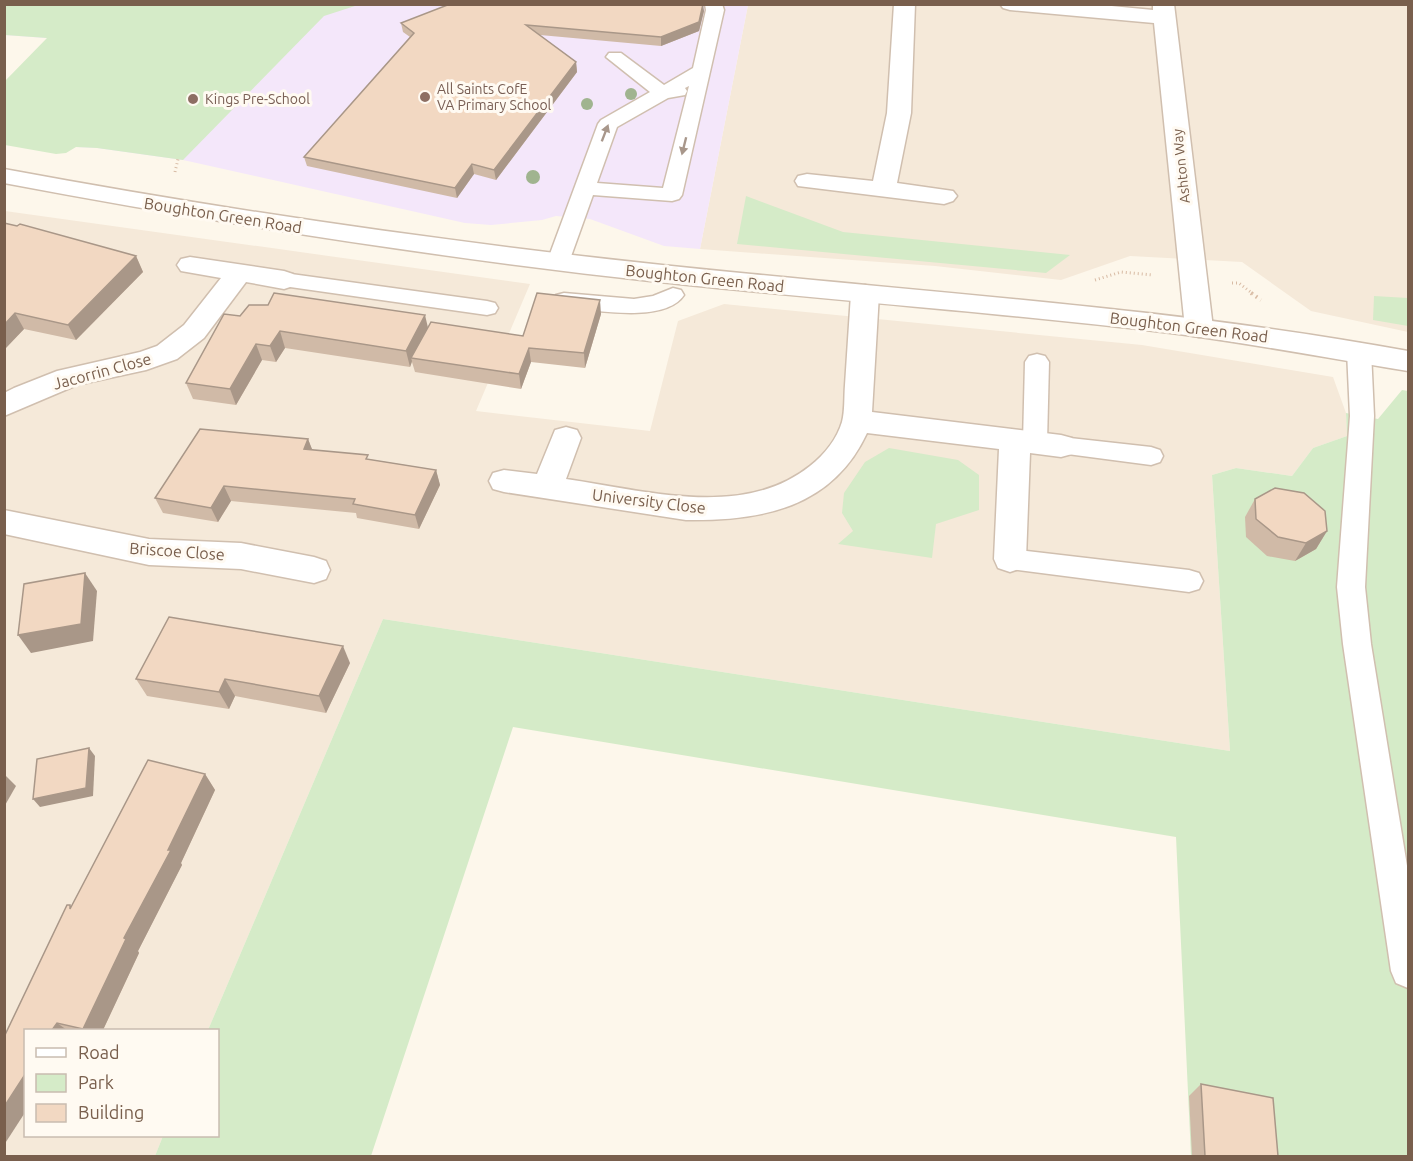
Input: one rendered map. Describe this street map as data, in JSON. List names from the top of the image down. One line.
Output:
{"streets":{"street":["Ashton Way","Boughton Green Road","Jacorrin Close","University Close","Briscoe Close"]},"crossings":[["Ashton Way","Boughton Green Road"],["Boughton Green Road","University Close"]],"places":["All Saints CofE VA Primary School","Kings Pre-School"],"legend":["Road","Park","Building"]}
